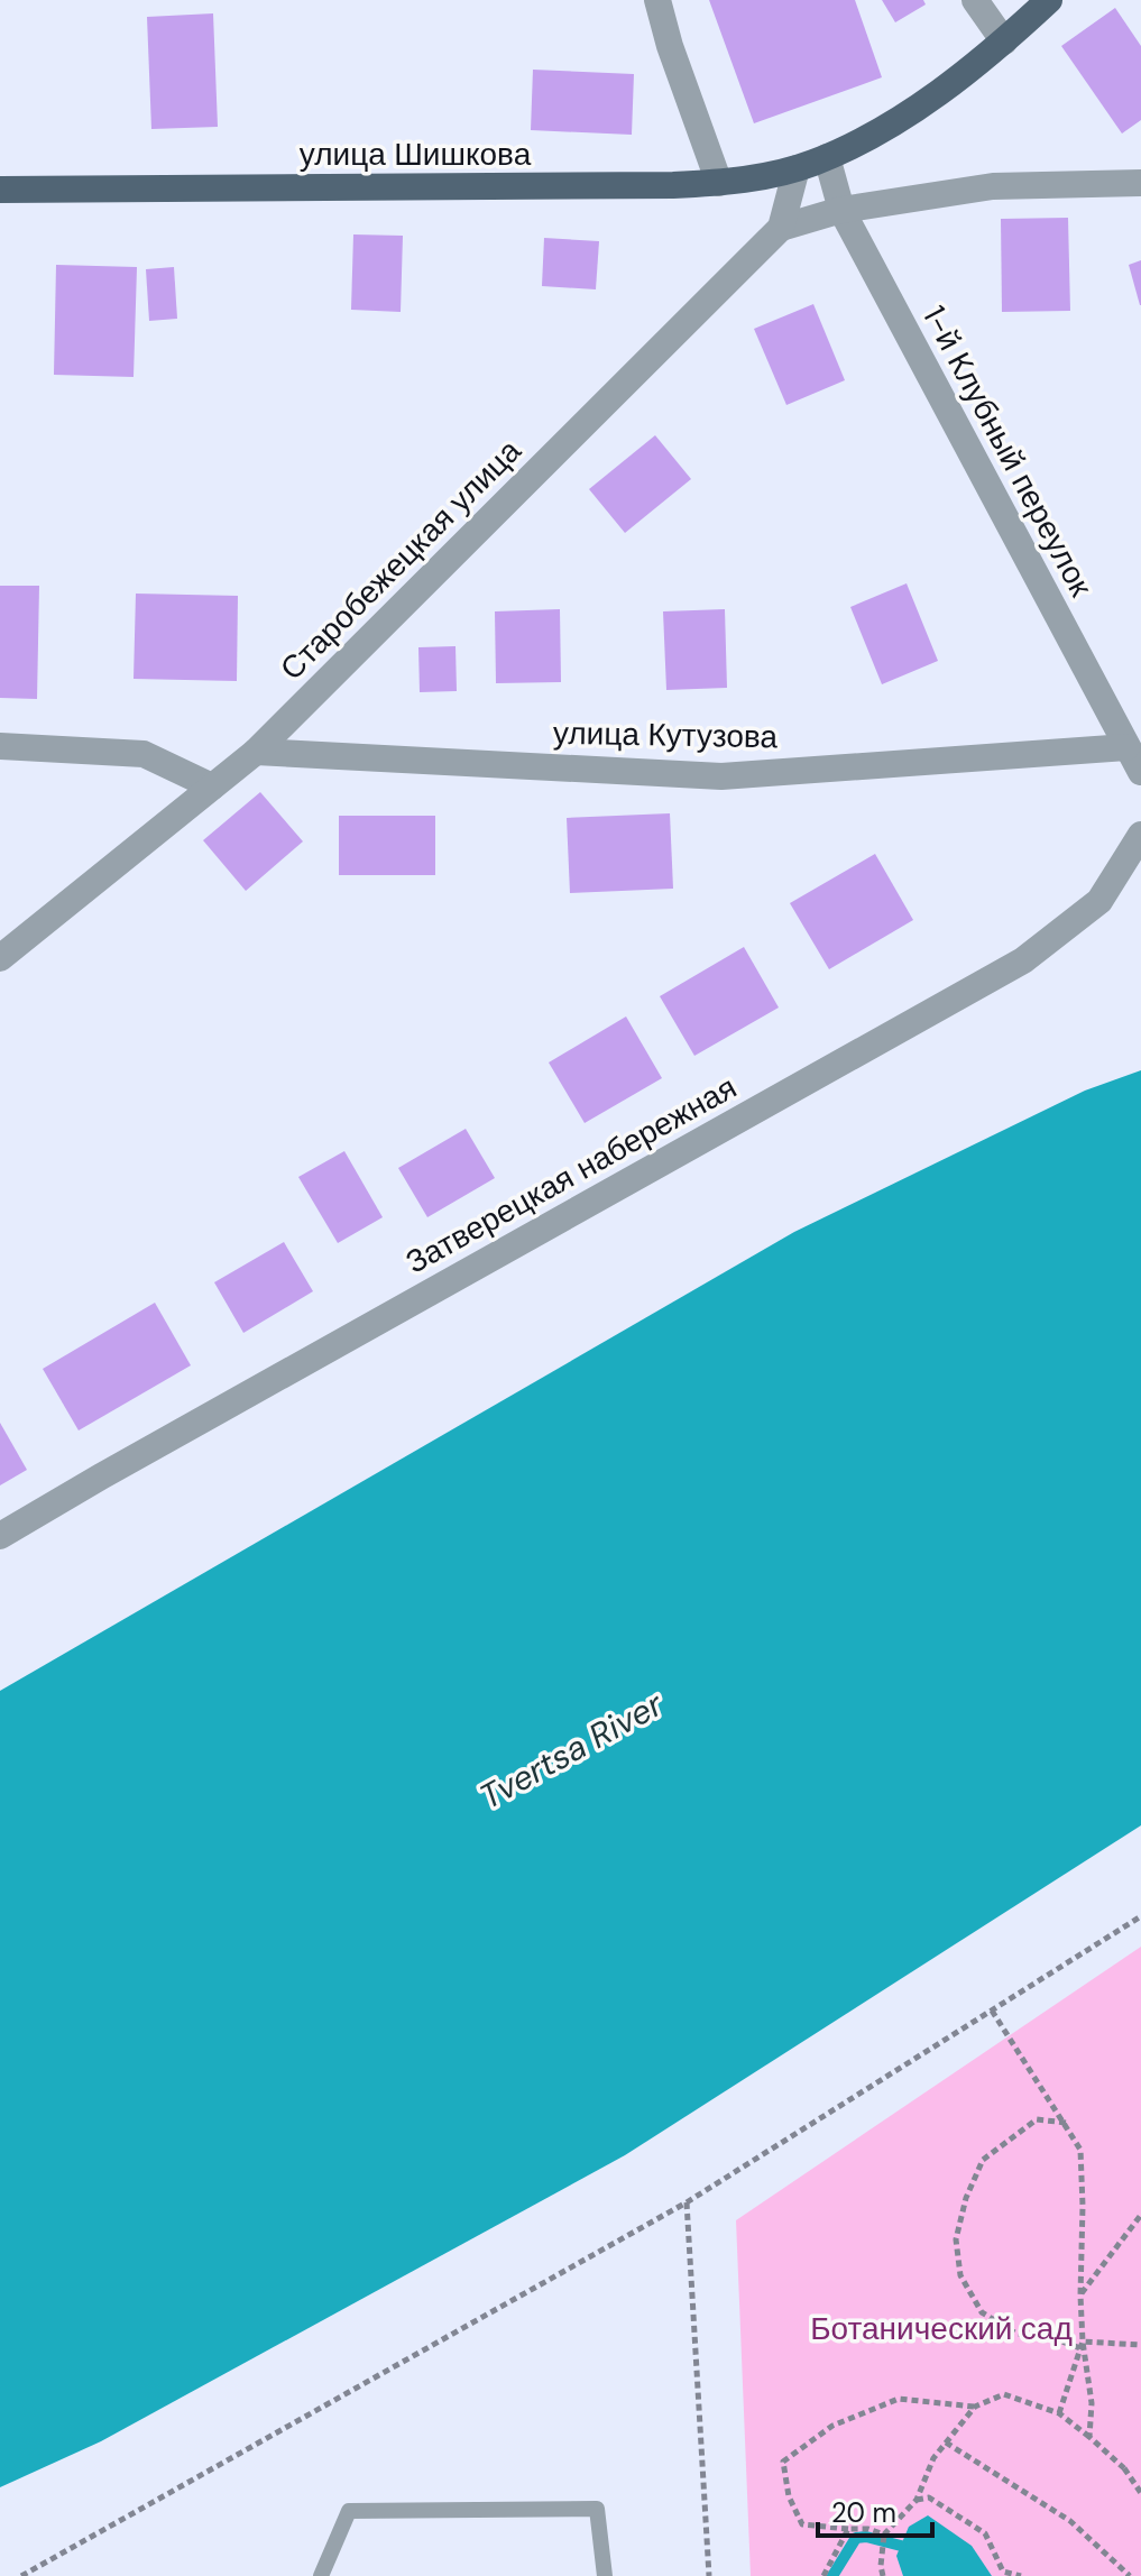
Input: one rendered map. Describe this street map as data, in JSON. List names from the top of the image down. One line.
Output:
{"streets":{"main road":["улица Шишкова"],"street":["1-й Клубный переулок","Старобежецкая улица","улица Кутузова","Затверецкая набережная"]},"crossings":[["улица Шишкова","1-й Клубный переулок"],["1-й Клубный переулок","улица Кутузова"],["Старобежецкая улица","улица Кутузова"]],"water":["Tvertsa River"],"parks":["Ботанический сад"],"scale_bar":"20 m"}
